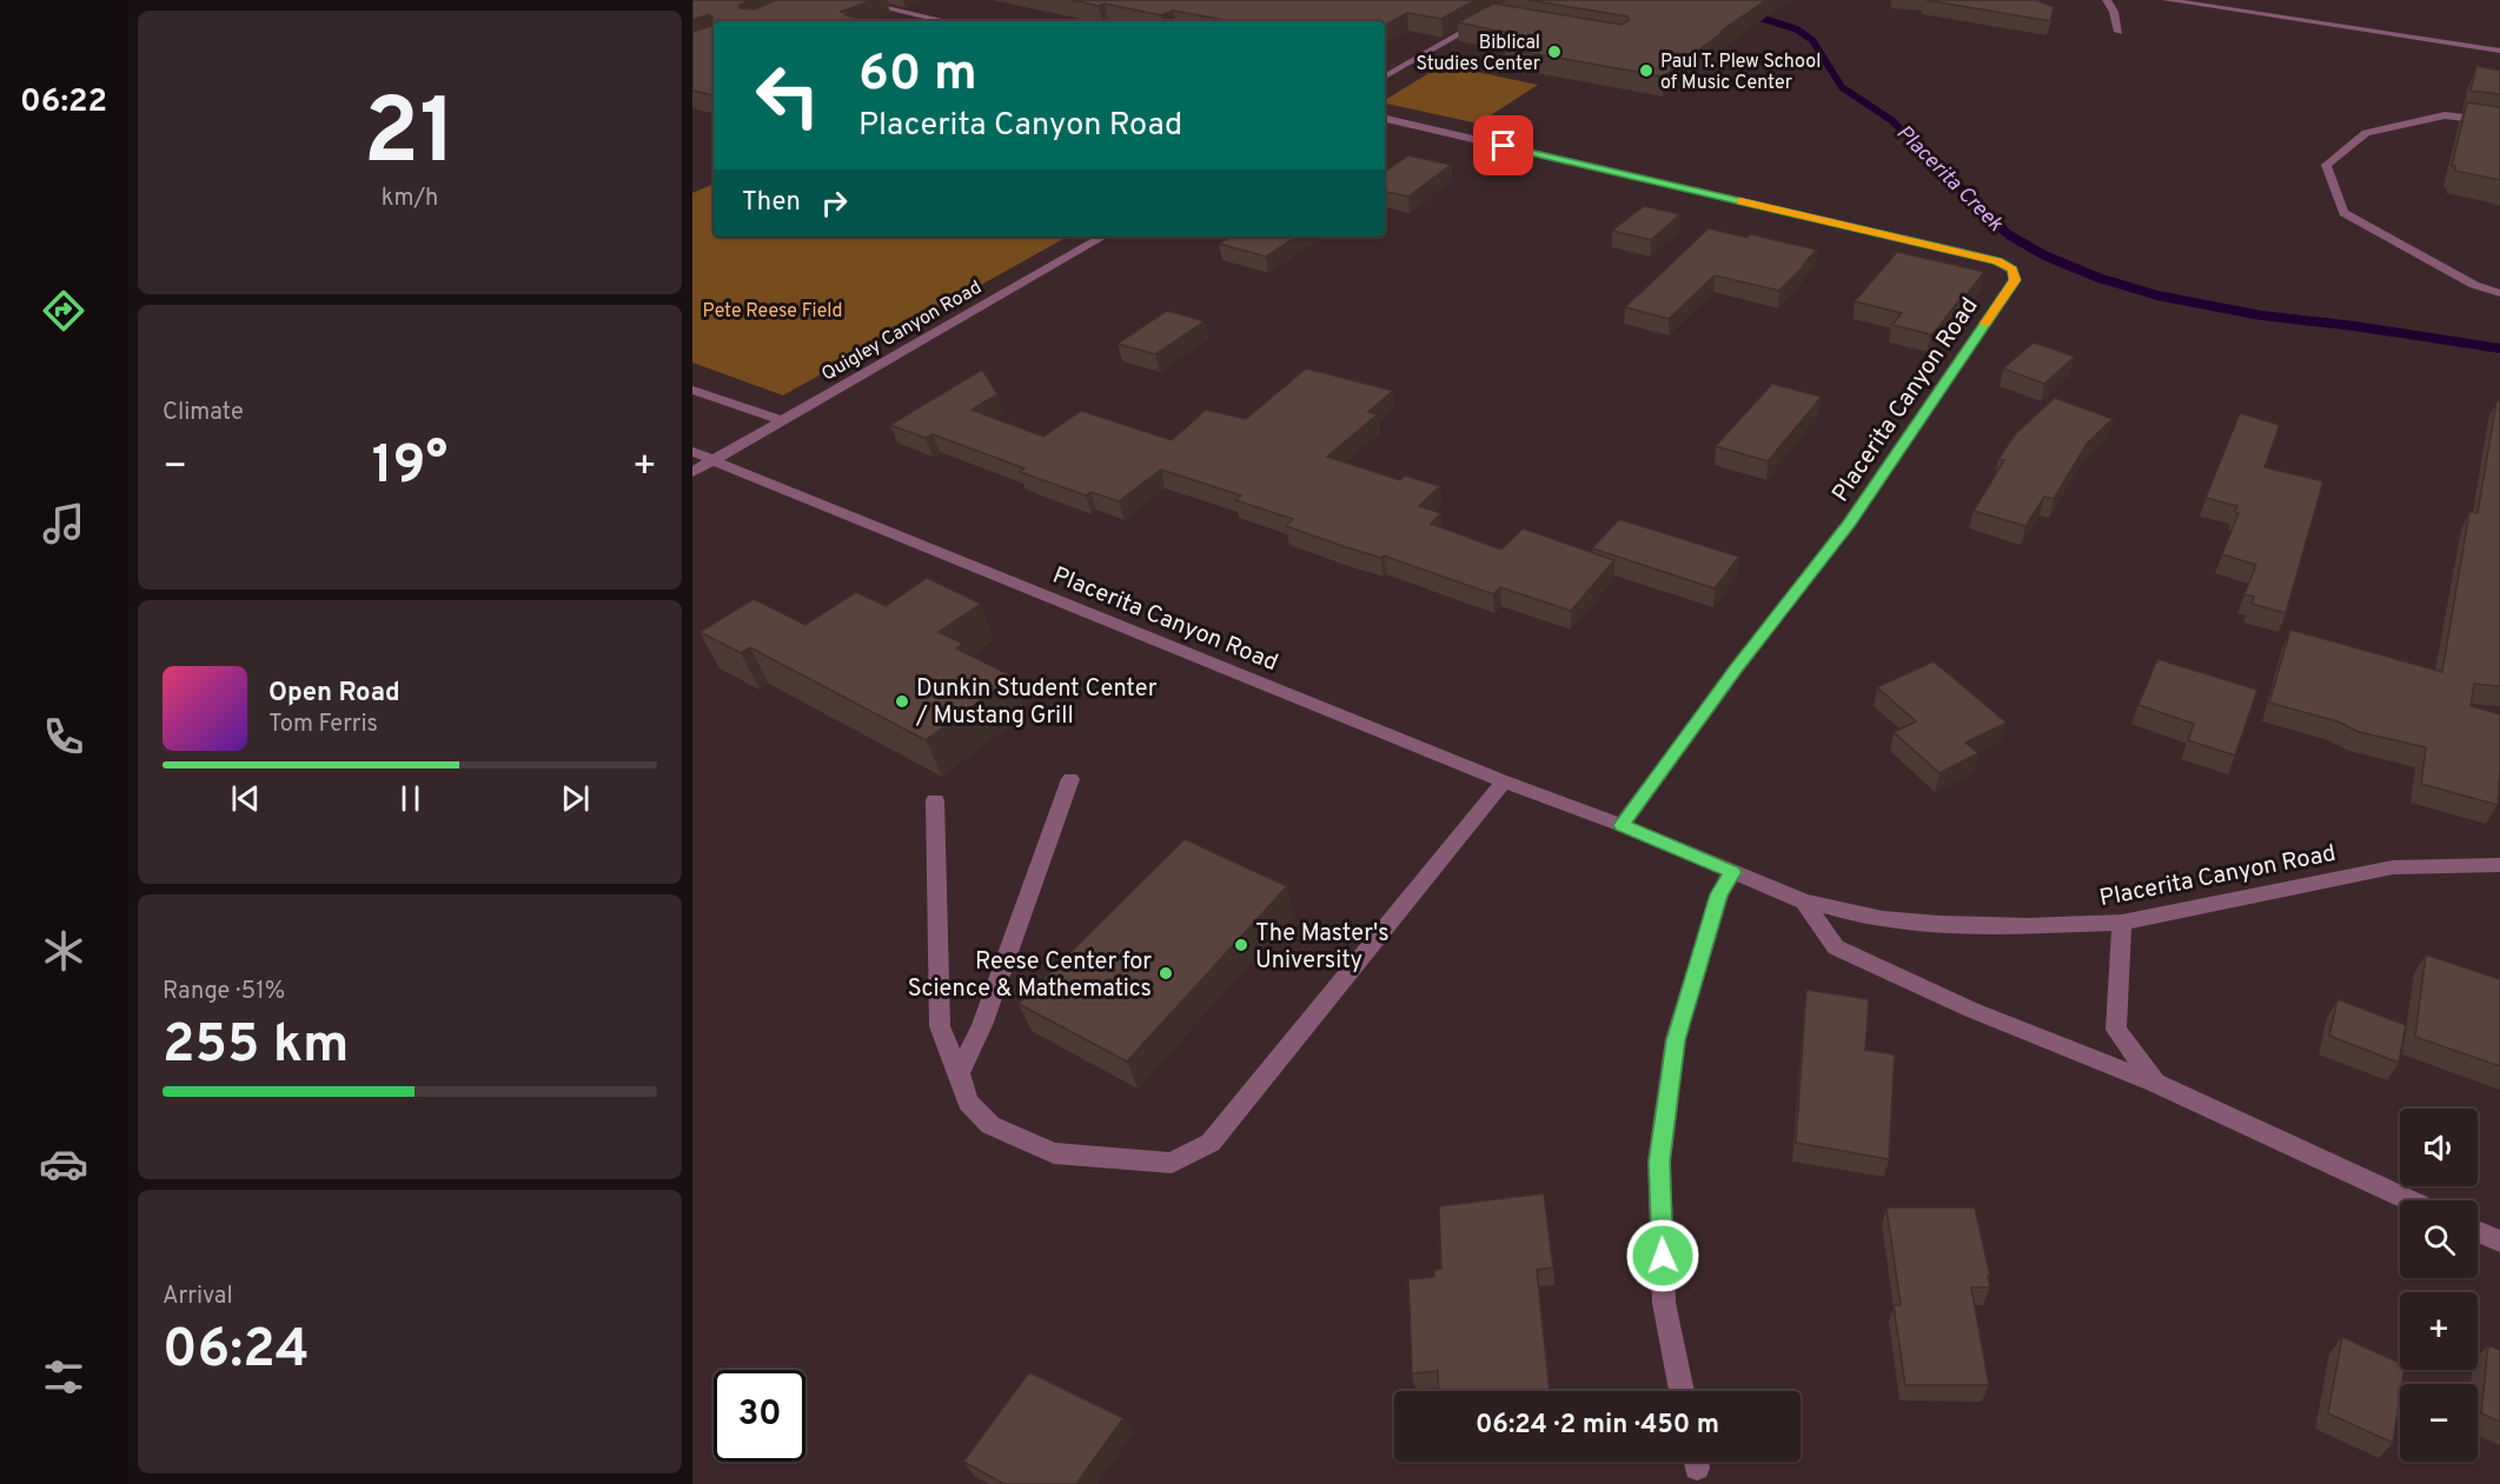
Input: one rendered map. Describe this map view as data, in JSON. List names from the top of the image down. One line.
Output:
{"streets":{"street":["Quigley Canyon Road","Placerita Canyon Road"]},"crossings":[["Quigley Canyon Road","Placerita Canyon Road"]],"water":["Placerita Creek"],"parks":["Pete Reese Field"],"places":["Biblical Studies Center","Paul T. Plew School of Music Center","Dunkin Student Center / Mustang Grill","The Master's University","Reese Center for Science & Mathematics"],"page":{"tabs":"06:22","tile":[["21","km/h"],"Climate",["Range · 51%","255 km"],["Arrival","06:24"]],"turn":["60 m","Placerita Canyon Road"],"then":"Then","heat":["−","19°","+"],"song":["Open Road","Tom Ferris"],"map_buttons":["+","−"],"limit":"30","trip":"06:24 · 2 min · 450 m"}}
